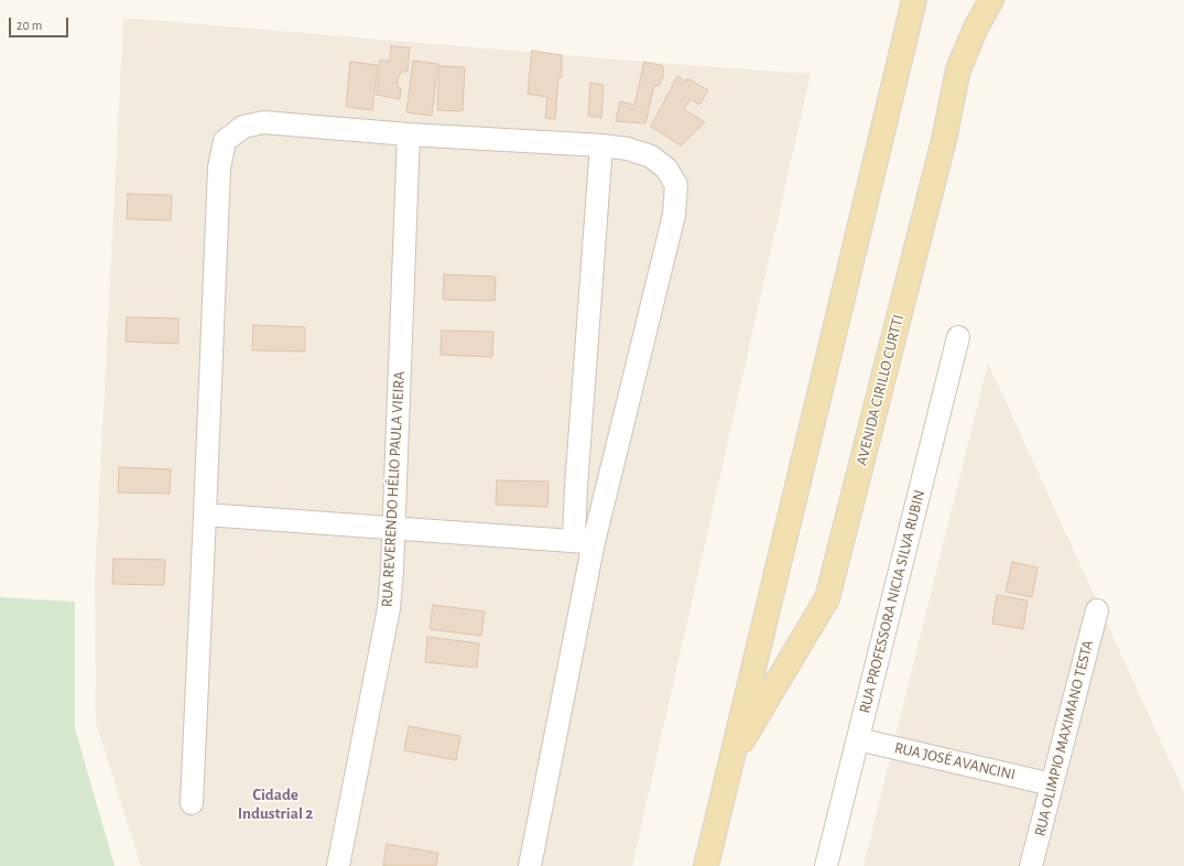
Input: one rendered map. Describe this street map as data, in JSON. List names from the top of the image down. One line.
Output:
{"streets":{"main road":["AVENIDA CIRILLO CURTTI"],"street":["RUA REVERENDO HÉLIO PAULA VIEIRA","RUA PROFESSORA NICIA SILVA RUBIN","RUA OLIMPIO MAXIMANO TESTA","RUA JOSÉ AVANCINI"]},"crossings":[["RUA PROFESSORA NICIA SILVA RUBIN","RUA JOSÉ AVANCINI"],["RUA OLIMPIO MAXIMANO TESTA","RUA JOSÉ AVANCINI"]],"districts":["Cidade Industrial 2"],"scale_bar":"20 m"}
